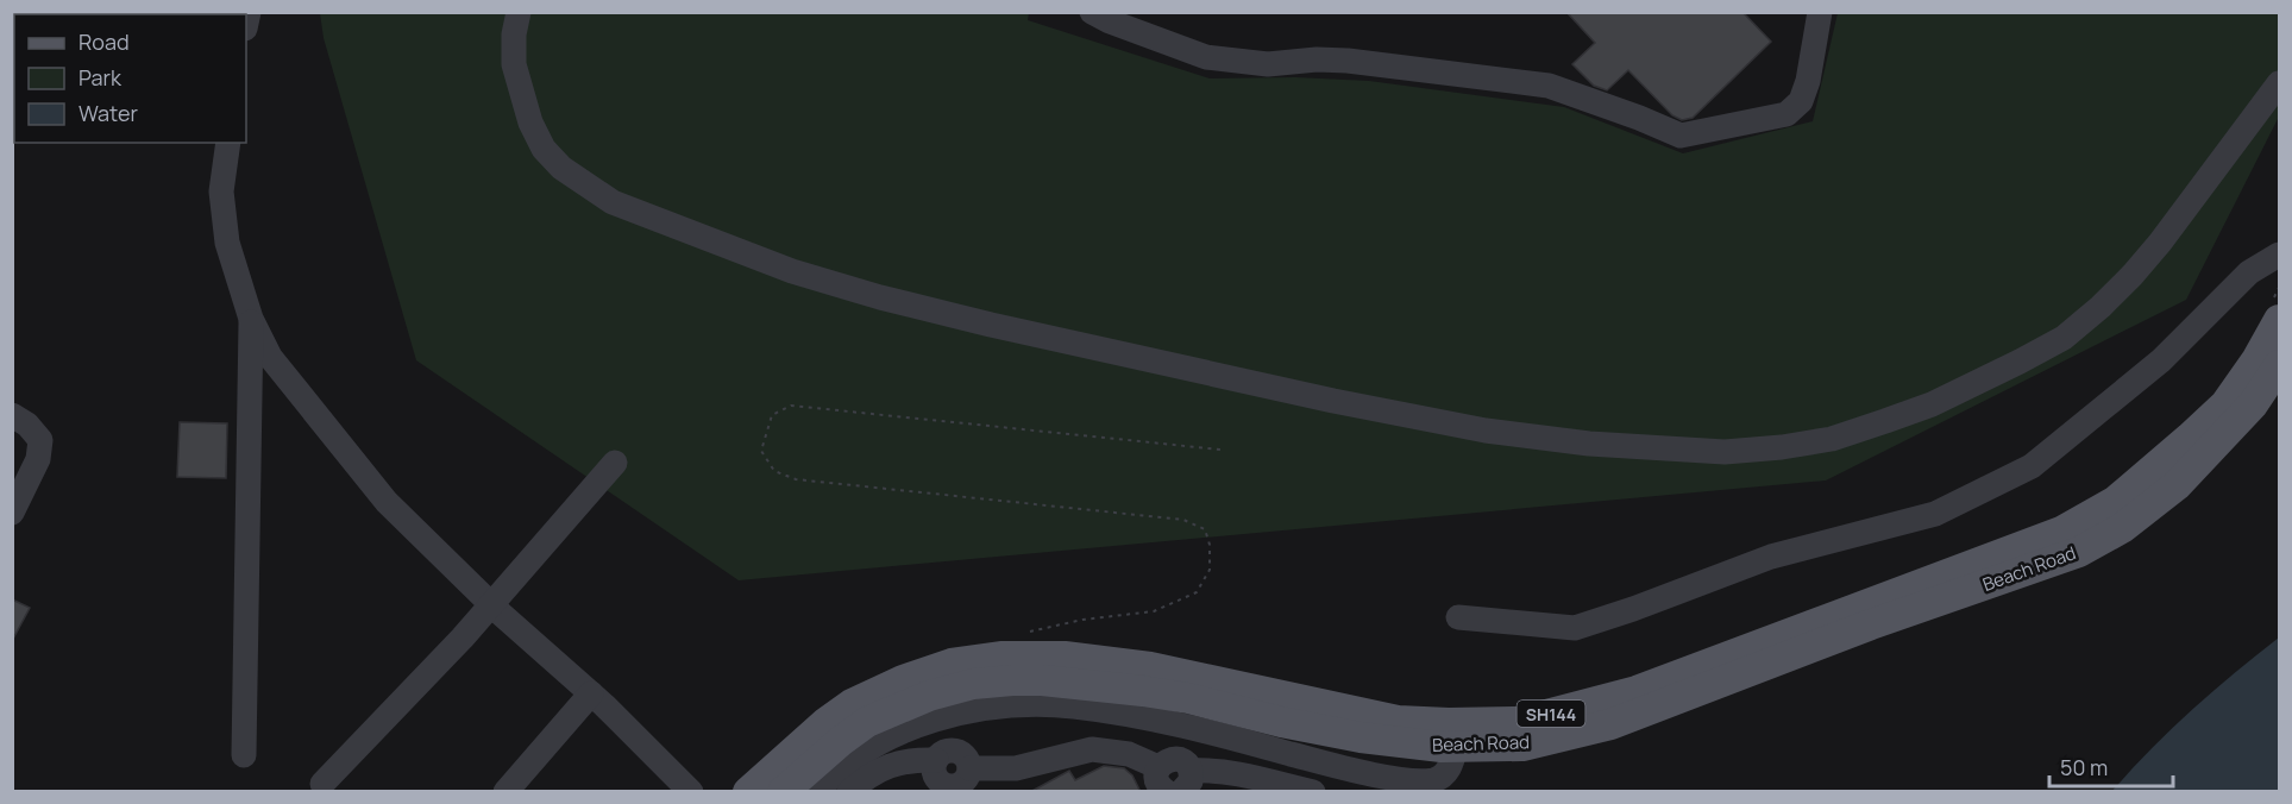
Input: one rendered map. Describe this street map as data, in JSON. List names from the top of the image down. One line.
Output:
{"streets":{"main road":["Beach Road","SH144"]},"crossings":[["Beach Road","SH144"]],"legend":["Road","Park","Water"],"scale_bar":"50 m"}
